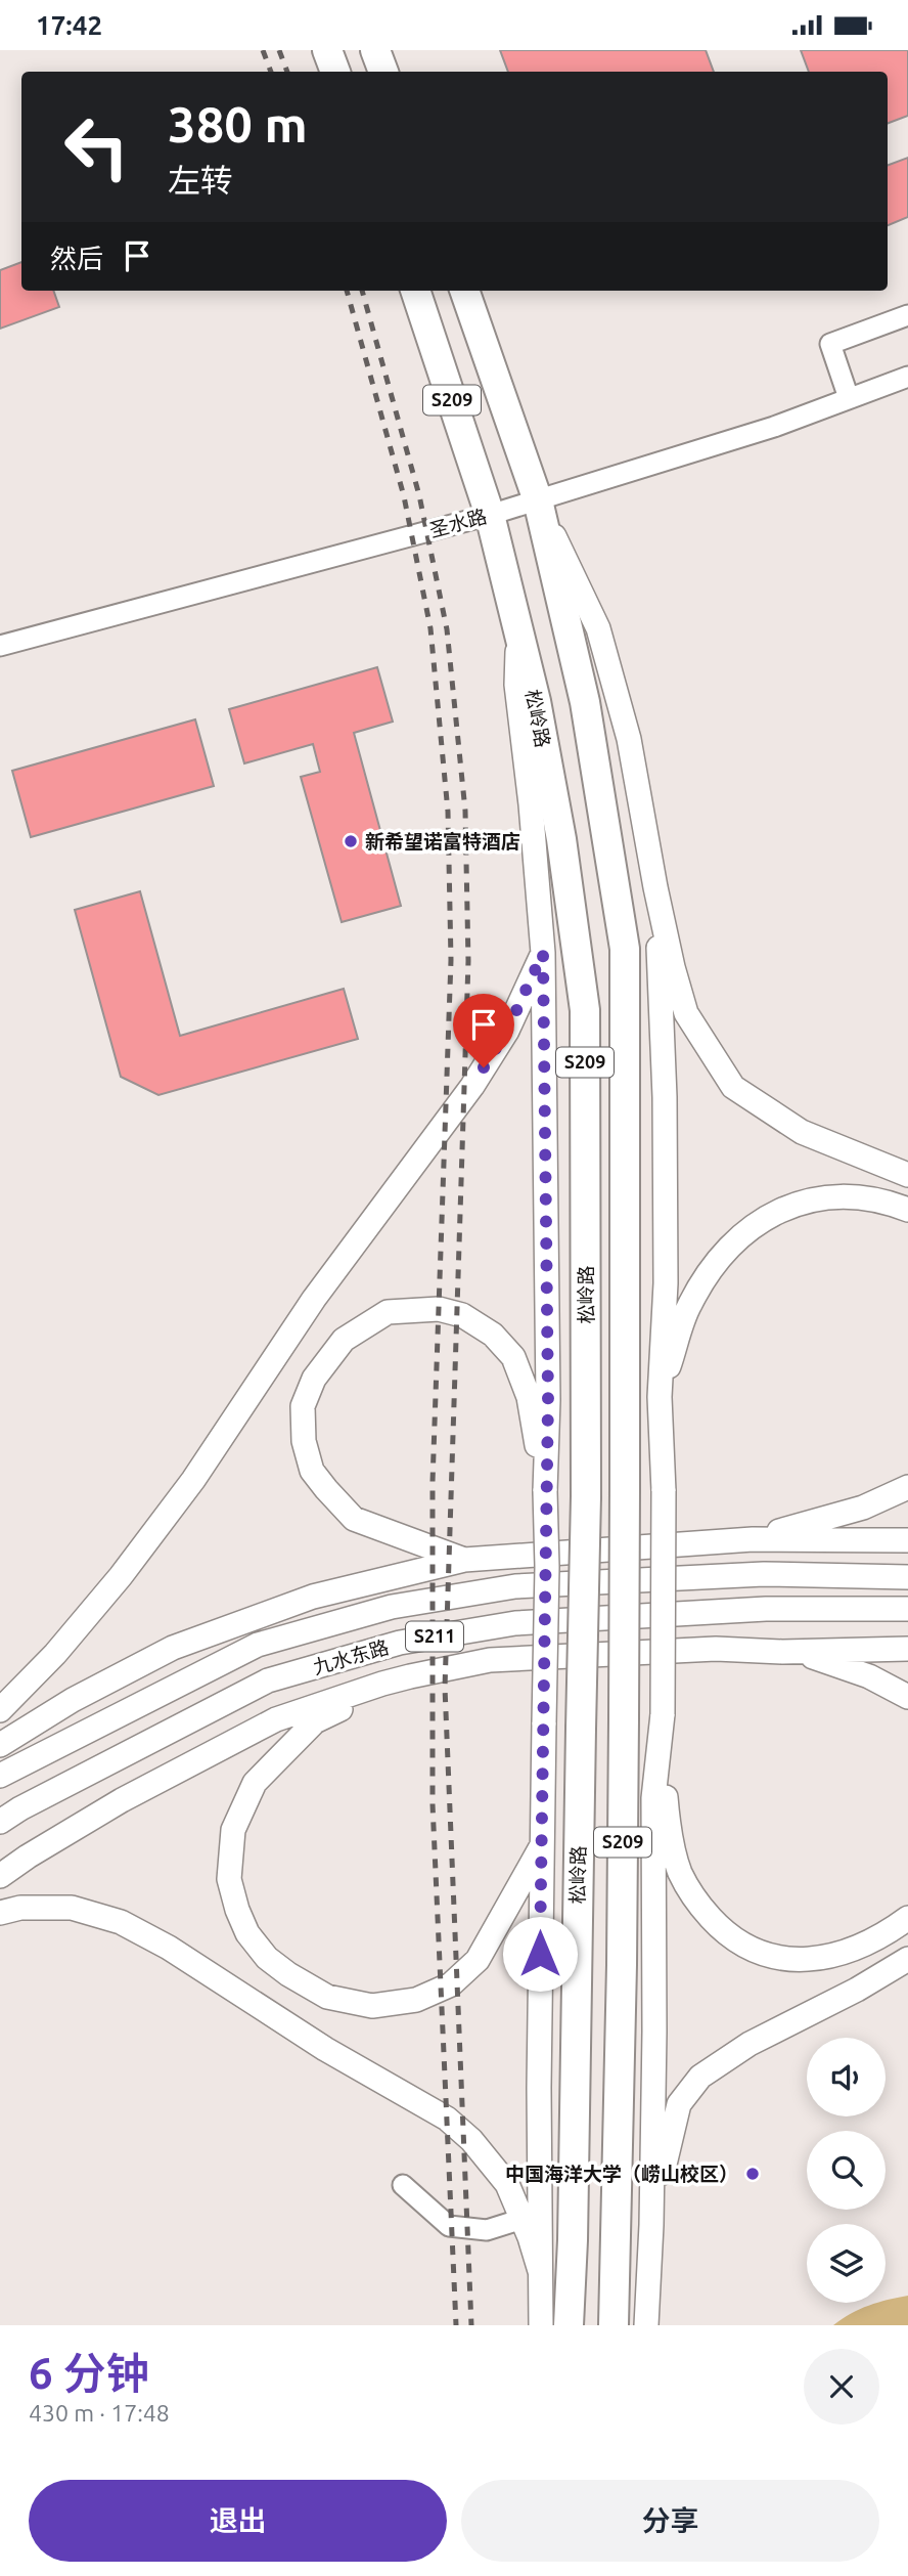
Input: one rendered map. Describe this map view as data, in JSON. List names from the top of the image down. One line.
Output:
{"streets":{"highway":["S209","松岭路"],"main road":["S211","九水东路"],"street":["圣水路"]},"crossings":[["圣水路","松岭路"]],"places":["新希望诺富特酒店","中国海洋大学（崂山校区）"],"page":{"status":"17:42","turn":["380 m","左转"],"then":"然后","heading":["6 分钟","430 m · 17:48"],"buttons":["退出","分享"]}}
